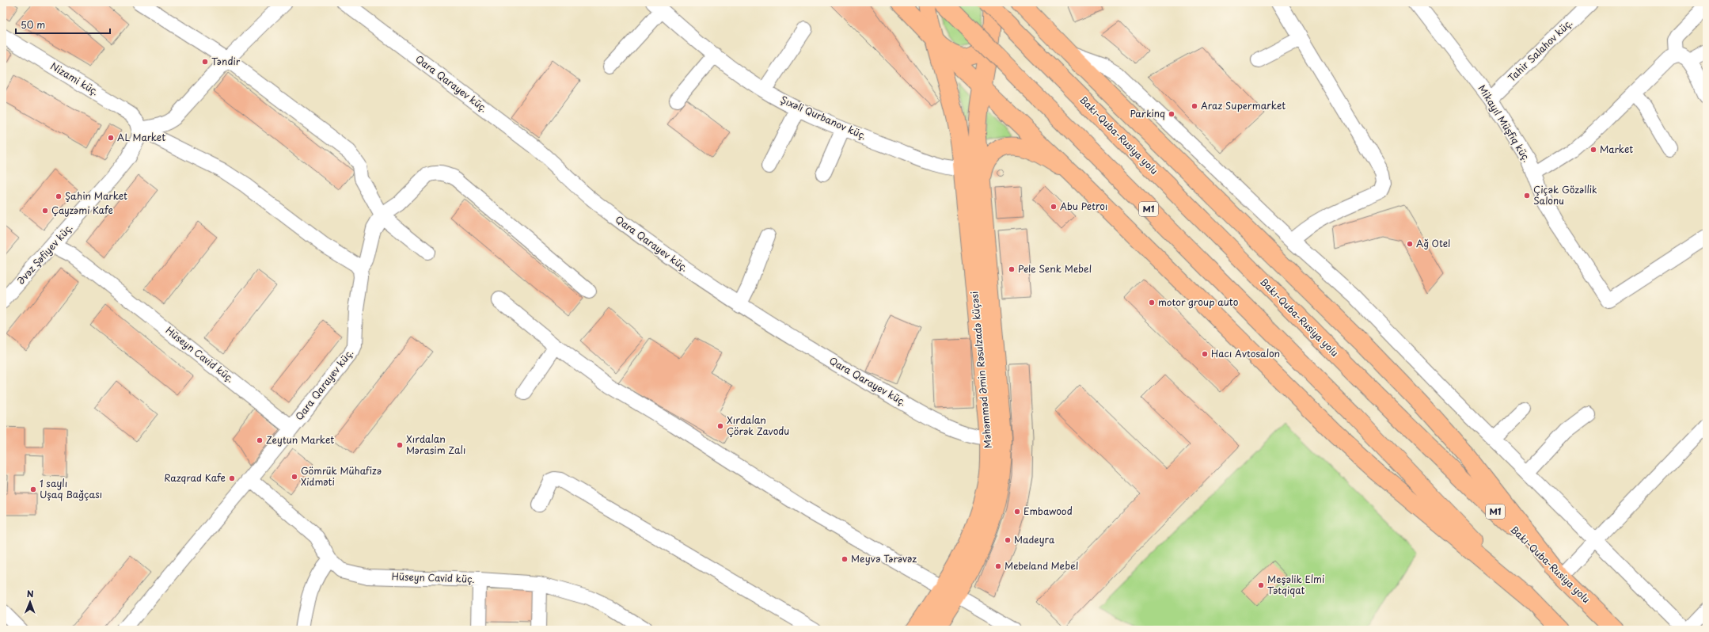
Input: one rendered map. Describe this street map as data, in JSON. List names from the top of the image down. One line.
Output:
{"streets":{"main road":["Bakı-Quba-Rusiya yolu","M1","Məhəmməd Əmin Rəsulzadə küçəsi"],"street":["Tahir Salahov küç.","Nizami küç.","Qara Qarayev küç.","Şıxəli Qurbanov küç.","Mikayıl Müşfiq küç.","Əvəz Şəfiyev küç.","Hüseyn Cavid küç."]},"crossings":[["Tahir Salahov küç.","Mikayıl Müşfiq küç."],["Nizami küç.","Əvəz Şəfiyev küç."],["Qara Qarayev küç.","Hüseyn Cavid küç."],["Qara Qarayev küç.","Məhəmməd Əmin Rəsulzadə küçəsi"],["Şıxəli Qurbanov küç.","Məhəmməd Əmin Rəsulzadə küçəsi"],["Əvəz Şəfiyev küç.","Hüseyn Cavid küç."]],"places":["Təndir","Araz Supermarket","Parkinq","AL Market","Market","Çiçək Gözəllik Salonu","Şahin Market","Abu Petroı","Çayzəmi Kafe","Ağ Otel","Pele Senk Mebel","motor group auto","Hacı Avtosalon","Xırdalan Çörək Zavodu","Zeytun Market","Xırdalan Mərasim Zalı","Gömrük Mühafizə Xidməti","Razqrad Kafe","1 saylı Uşaq Bağçası","Embawood","Madeyra","Meyvə Tərəvəz","Mebeland Mebel","Meşəlik Elmi Tətqiqat"],"scale_bar":"50 m","north":"top"}
